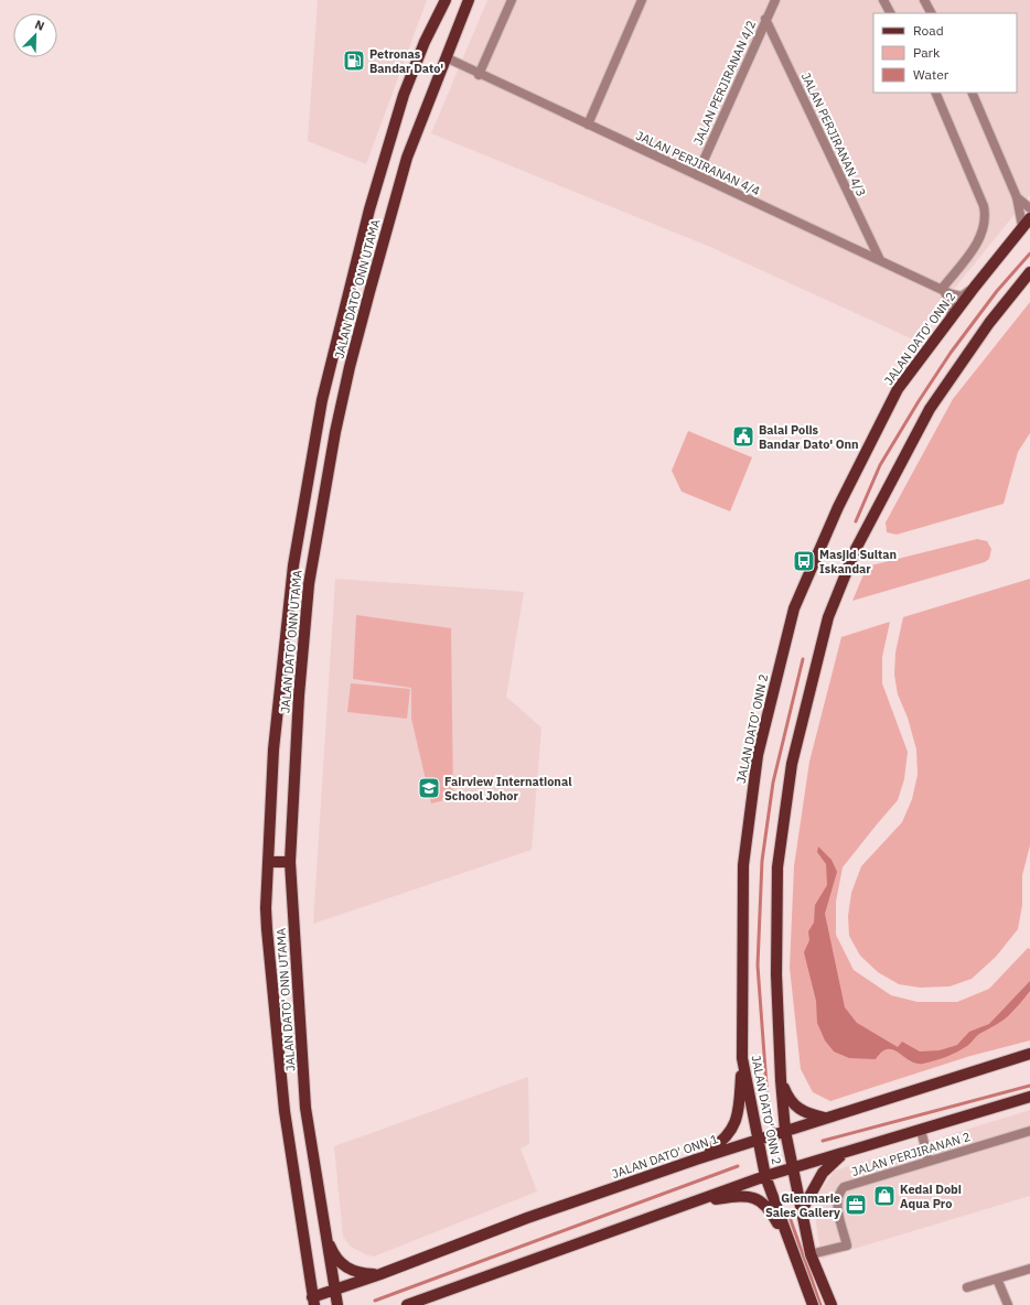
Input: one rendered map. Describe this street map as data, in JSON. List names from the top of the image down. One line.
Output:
{"streets":{"main road":["JALAN DATO' ONN UTAMA","JALAN DATO' ONN 2","JALAN DATO' ONN 1"],"street":["JALAN PERJIRANAN 4/2","JALAN PERJIRANAN 4/3","JALAN PERJIRANAN 4/4","JALAN PERJIRANAN 2"]},"crossings":[["JALAN PERJIRANAN 4/2","JALAN PERJIRANAN 4/3"],["JALAN PERJIRANAN 4/2","JALAN PERJIRANAN 4/4"],["JALAN PERJIRANAN 4/3","JALAN PERJIRANAN 4/4"],["JALAN PERJIRANAN 4/4","JALAN DATO' ONN UTAMA"],["JALAN PERJIRANAN 4/4","JALAN DATO' ONN 2"],["JALAN DATO' ONN UTAMA","JALAN DATO' ONN 1"],["JALAN DATO' ONN 2","JALAN PERJIRANAN 2"],["JALAN DATO' ONN 2","JALAN DATO' ONN 1"]],"places":{"fuel station":["Petronas Bandar Dato'"],"public building":["Balai Polis Bandar Dato' Onn"],"bus stop":["Masjid Sultan Iskandar"],"school or university":["Fairview International School Johor"],"shop":["Kedai Dobi Aqua Pro"],"office":["Glenmarie Sales Gallery"]},"legend":["Road","Park","Water"],"north":"top right"}
